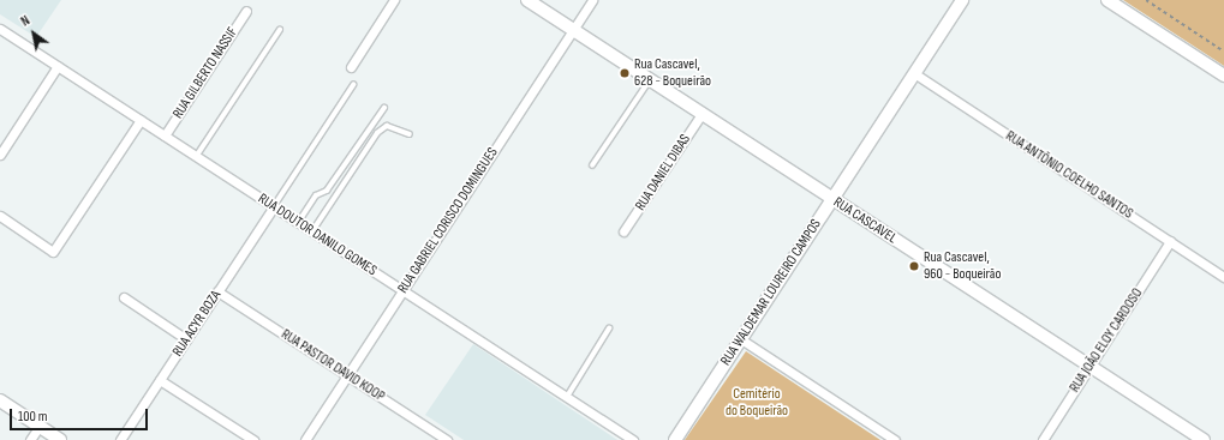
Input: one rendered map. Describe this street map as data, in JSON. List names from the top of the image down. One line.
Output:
{"streets":{"main road":["RUA CASCAVEL","RUA WALDEMAR LOUREIRO CAMPOS"],"street":["RUA GILBERTO NASSIF","RUA DANIEL DIBAS","RUA ANTÔNIO COELHO SANTOS","RUA GABRIEL CORISCO DOMINGUES","RUA DOUTOR DANILO GOMES","RUA ACYR BOZA","RUA JOÃO ELOY CARDOSO","RUA PASTOR DAVID KOOP"]},"crossings":[["RUA GILBERTO NASSIF","RUA DOUTOR DANILO GOMES"],["RUA DANIEL DIBAS","RUA CASCAVEL"],["RUA ANTÔNIO COELHO SANTOS","RUA WALDEMAR LOUREIRO CAMPOS"],["RUA ANTÔNIO COELHO SANTOS","RUA JOÃO ELOY CARDOSO"],["RUA GABRIEL CORISCO DOMINGUES","RUA CASCAVEL"],["RUA GABRIEL CORISCO DOMINGUES","RUA DOUTOR DANILO GOMES"],["RUA GABRIEL CORISCO DOMINGUES","RUA PASTOR DAVID KOOP"],["RUA CASCAVEL","RUA WALDEMAR LOUREIRO CAMPOS"],["RUA CASCAVEL","RUA JOÃO ELOY CARDOSO"],["RUA DOUTOR DANILO GOMES","RUA ACYR BOZA"],["RUA ACYR BOZA","RUA PASTOR DAVID KOOP"]],"parks":["Cemitério do Boqueirão"],"places":["Rua Cascavel, 628 - Boqueirão","Rua Cascavel, 960 - Boqueirão"],"scale_bar":"100 m","north":"top left"}
